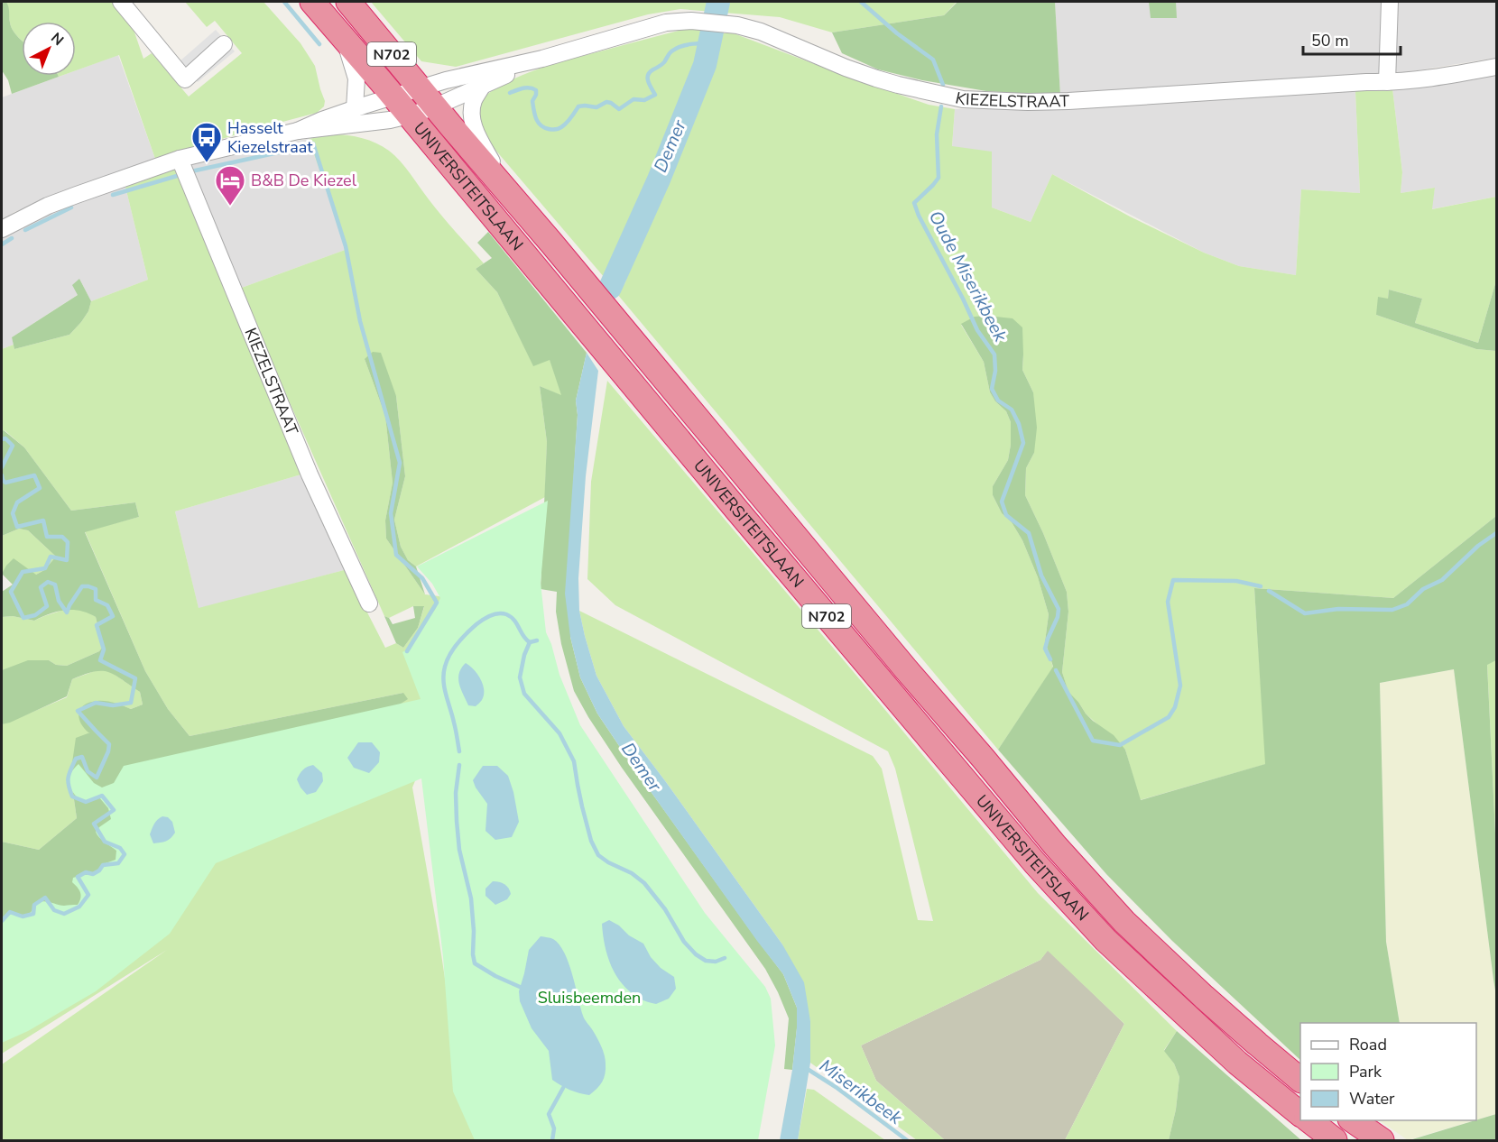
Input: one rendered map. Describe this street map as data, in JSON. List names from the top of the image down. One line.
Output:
{"streets":{"highway":["N702","UNIVERSITEITSLAAN"],"street":["KIEZELSTRAAT"]},"crossings":[["KIEZELSTRAAT","UNIVERSITEITSLAAN"]],"water":["Demer","Oude Miserikbeek","Miserikbeek"],"parks":["Sluisbeemden"],"places":{"bus stop":["Hasselt Kiezelstraat"],"hotel":["B&B De Kiezel"]},"legend":["Road","Park","Water"],"scale_bar":"50 m","north":"top right"}
